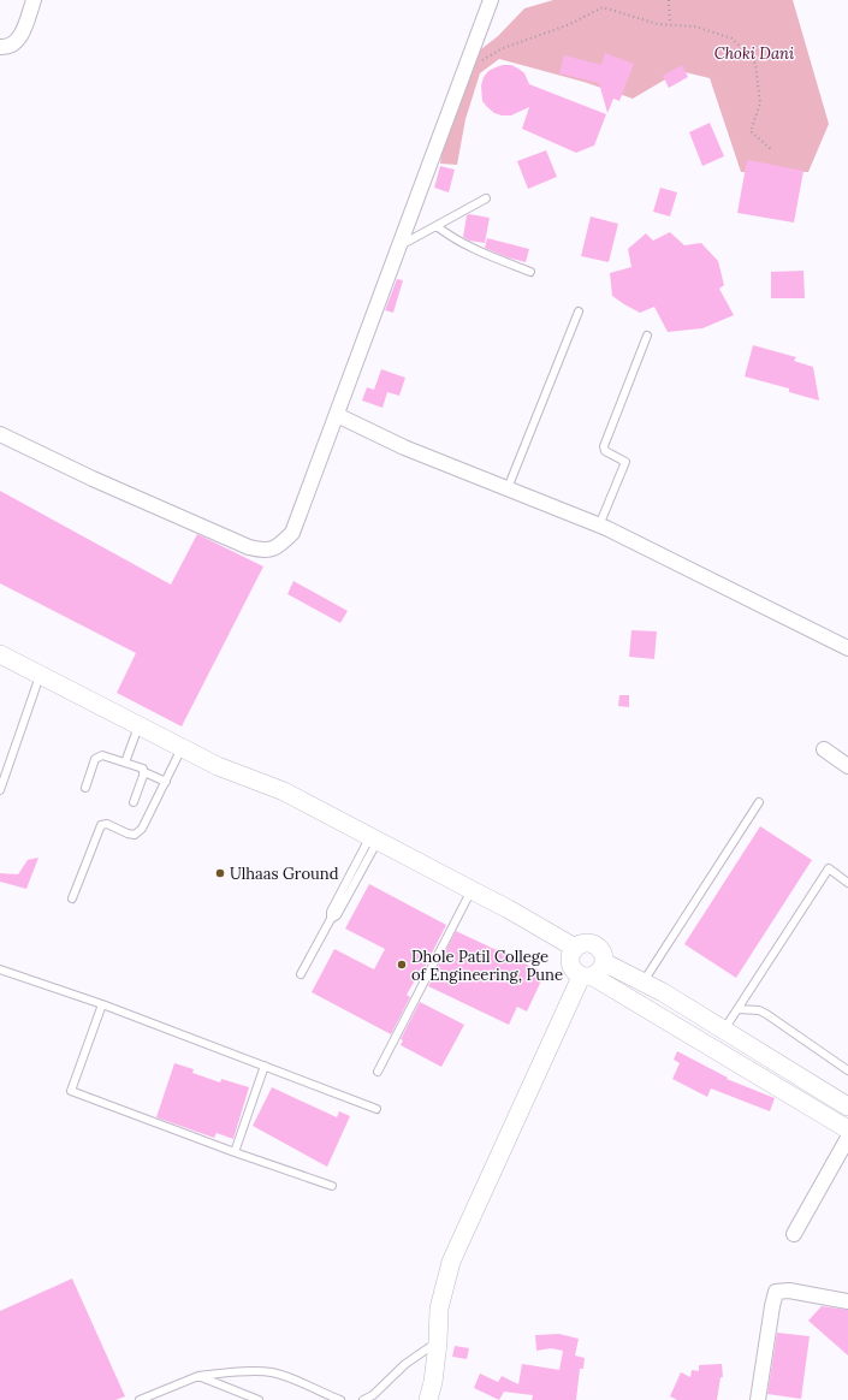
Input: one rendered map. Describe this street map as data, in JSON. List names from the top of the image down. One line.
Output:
{"parks":["Choki Dani"],"places":["Ulhaas Ground","Dhole Patil College of Engineering, Pune"]}
